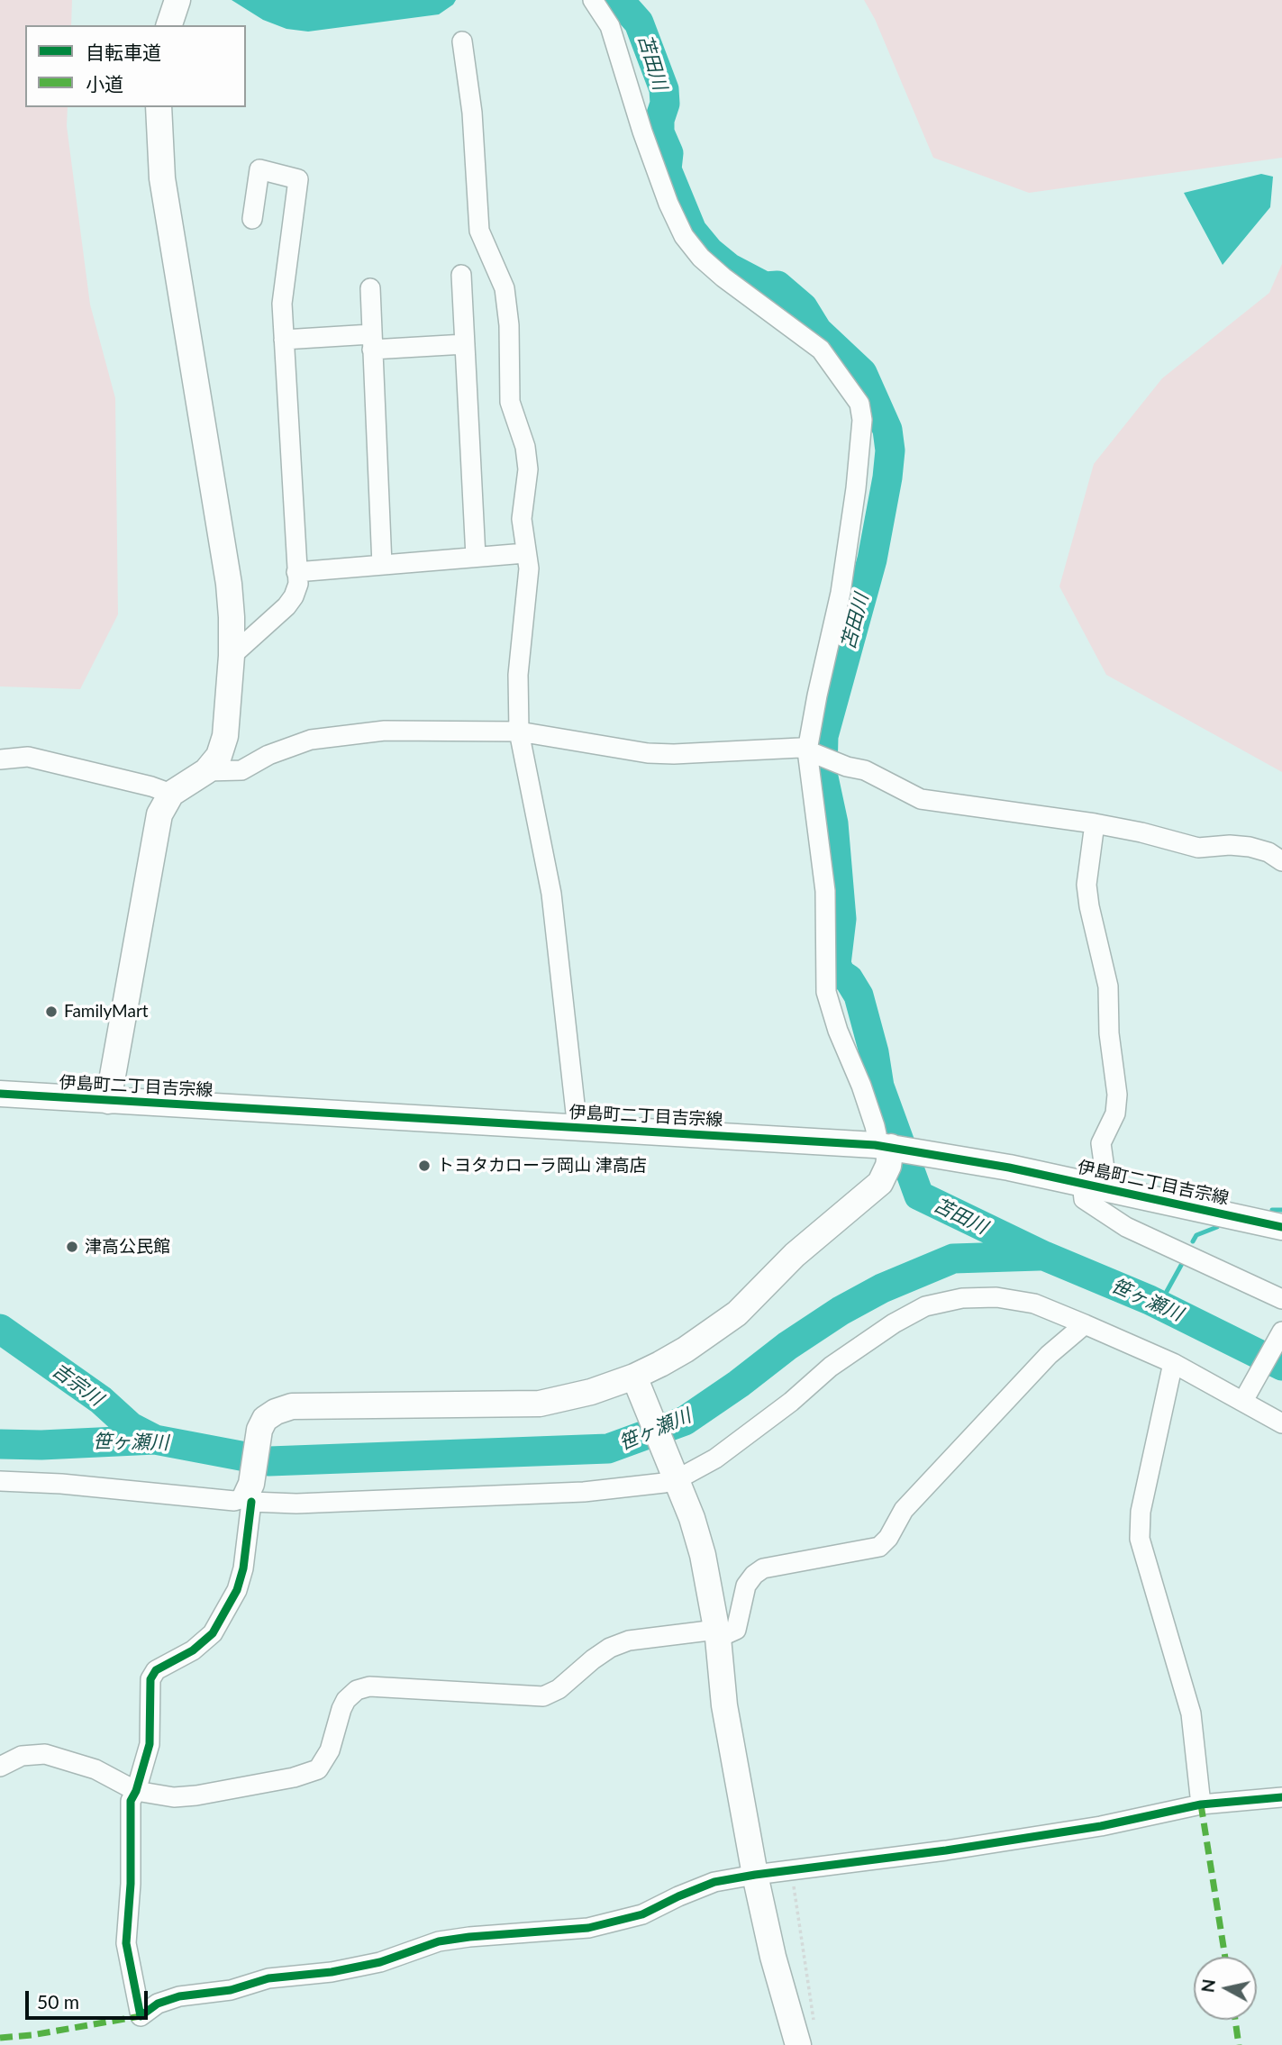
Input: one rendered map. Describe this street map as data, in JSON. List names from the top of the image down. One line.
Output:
{"streets":{"street":["伊島町二丁目吉宗線"]},"water":["苫田川","笹ヶ瀬川","吉宗川"],"places":["FamilyMart","トヨタカローラ岡山 津高店","津高公民館"],"legend":["自転車道","小道"],"scale_bar":"50 m","north":"left"}
